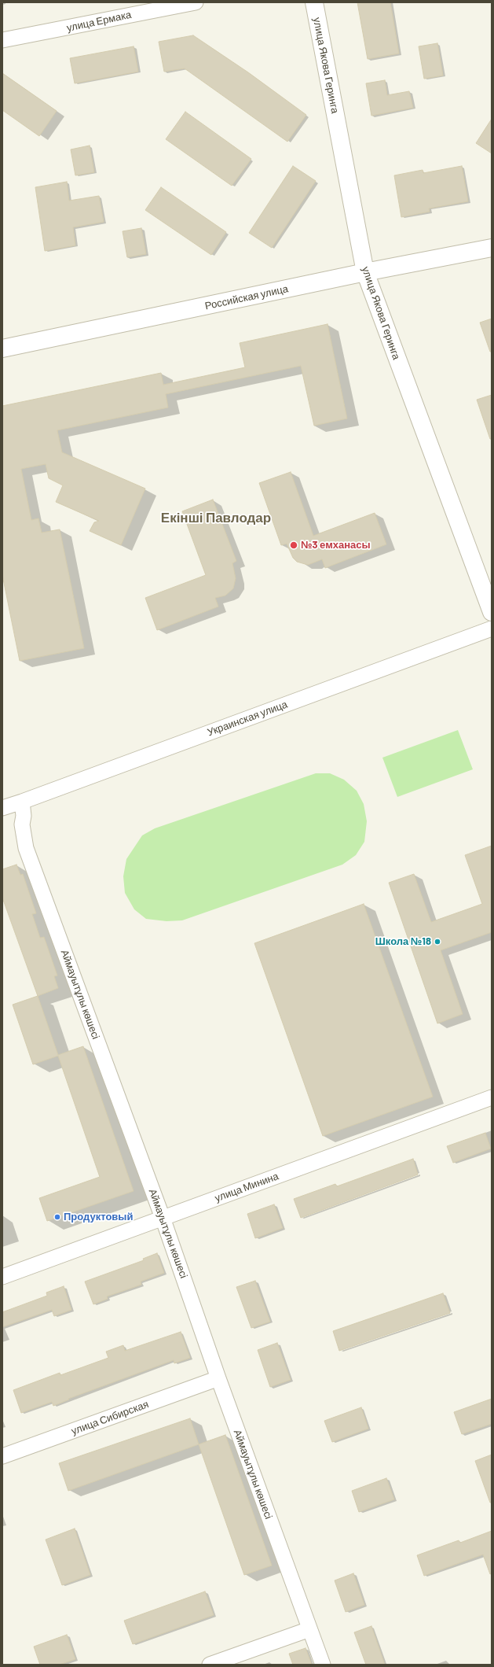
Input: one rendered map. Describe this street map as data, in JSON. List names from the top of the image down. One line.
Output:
{"streets":{"street":["улица Ермака","улица Якова Геринга","Российская улица","Украинская улица","Аймауытұлы көшесі","улица Минина","улица Сибирская"]},"crossings":[["улица Якова Геринга","Российская улица"],["Украинская улица","Аймауытұлы көшесі"],["Аймауытұлы көшесі","улица Минина"],["Аймауытұлы көшесі","улица Сибирская"]],"districts":["Екінші Павлодар"],"places":["№3 емханасы","Школа №18","Продуктовый"]}
